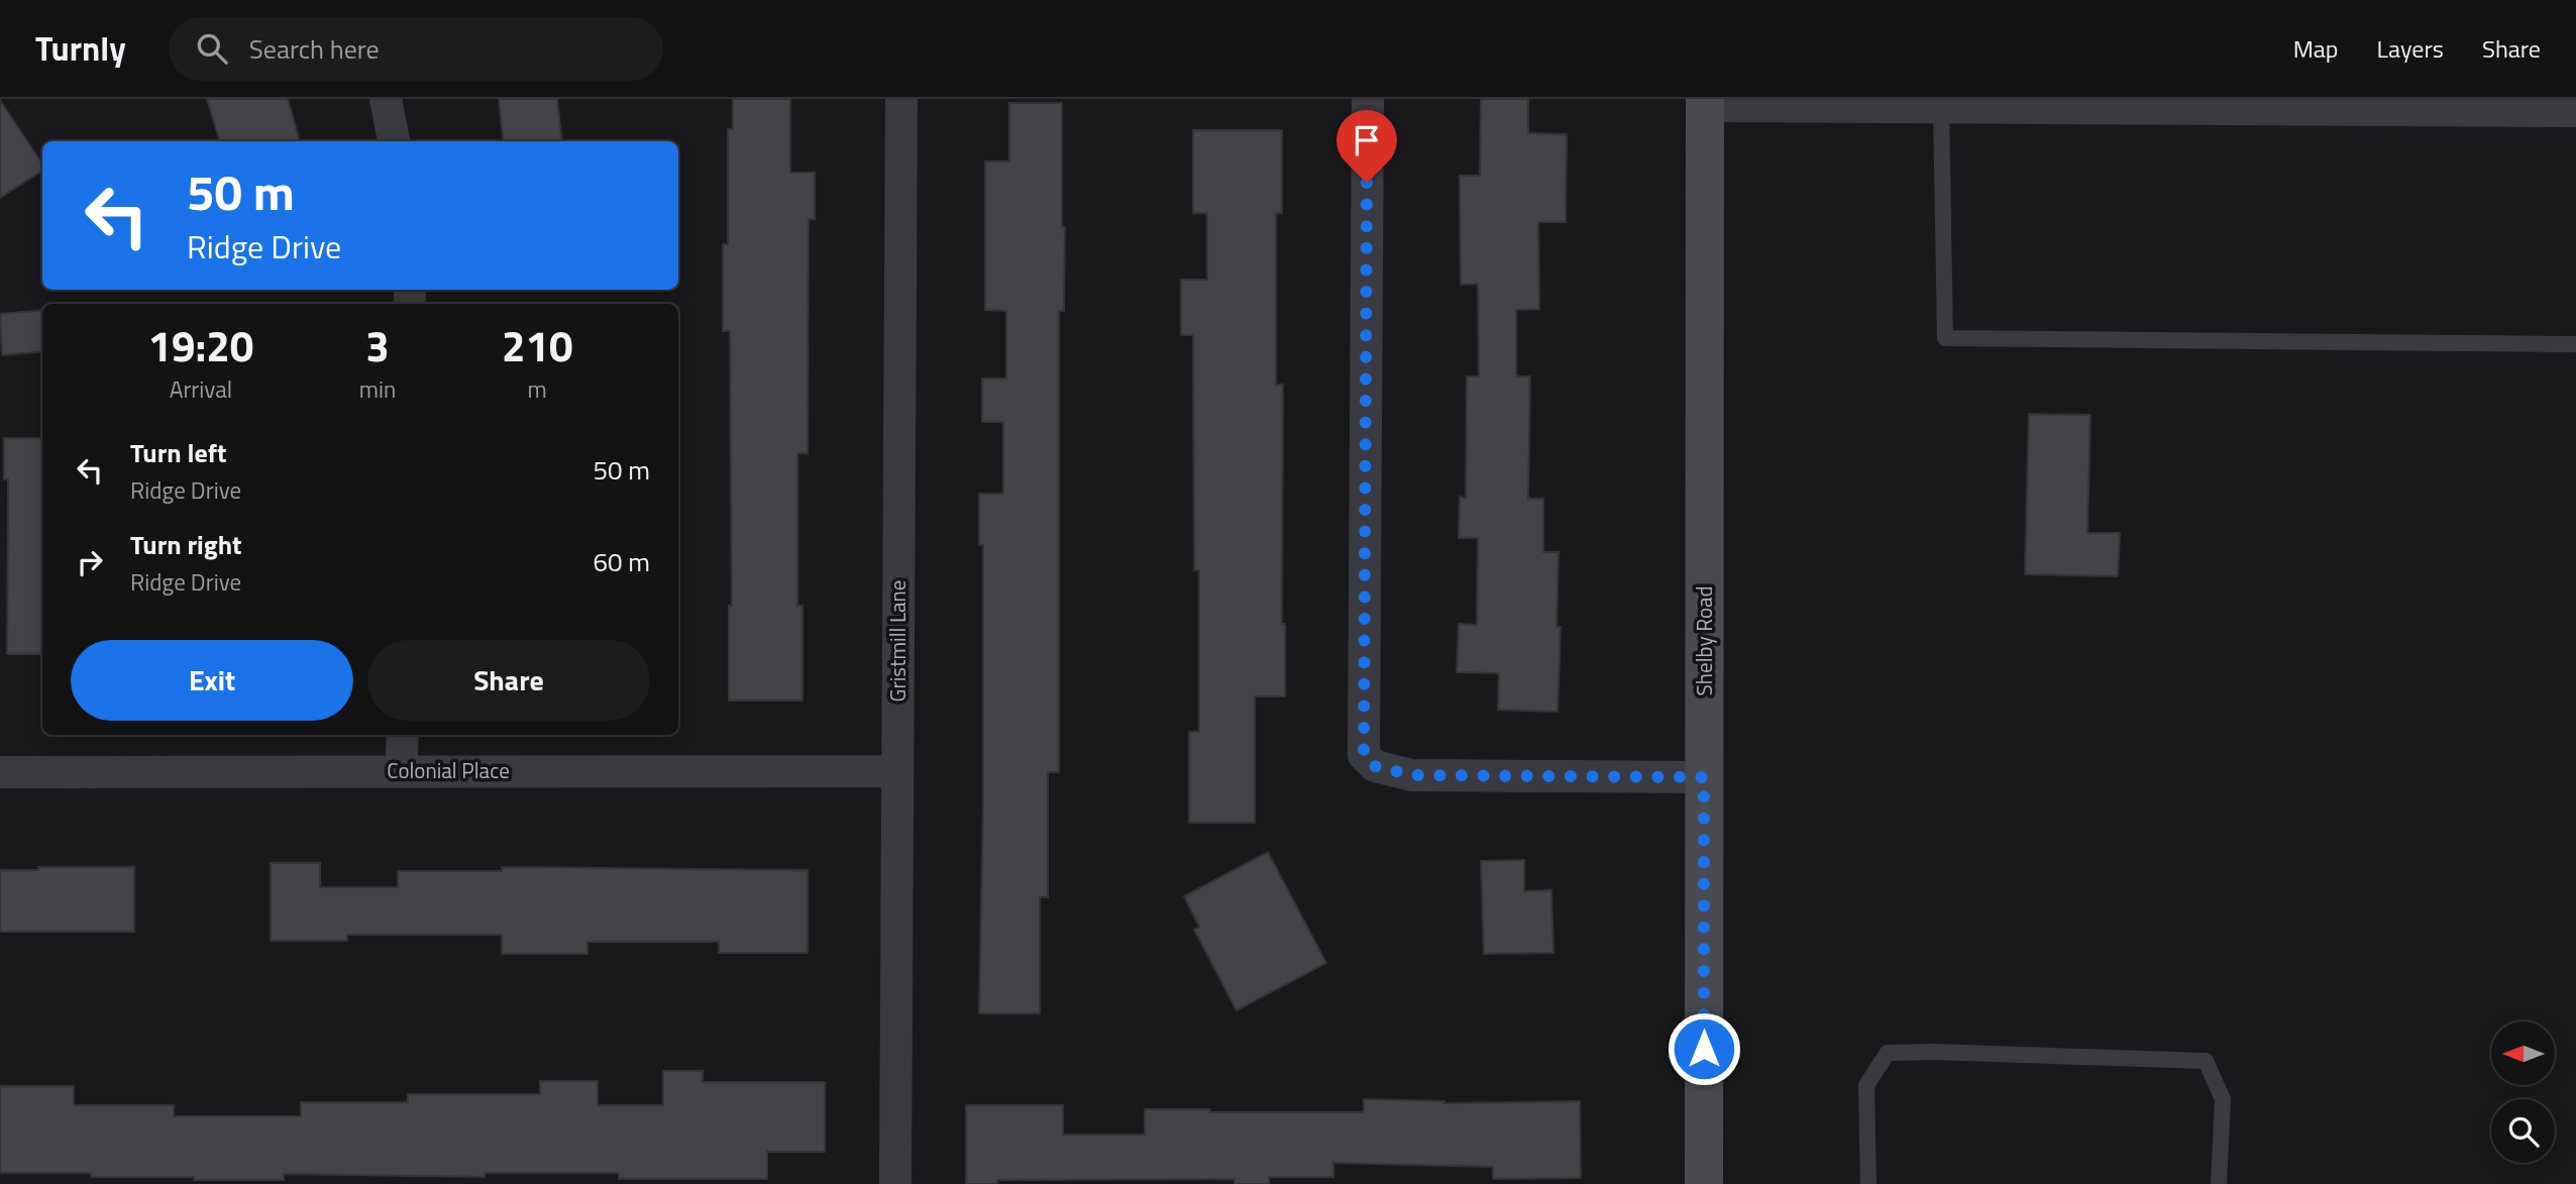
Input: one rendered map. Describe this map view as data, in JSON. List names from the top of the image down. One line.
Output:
{"streets":{"main road":["Shelby Road"],"street":["Gristmill Lane","Colonial Place"]},"crossings":[["Gristmill Lane","Colonial Place"]],"north":"left","page":{"header":"Turnly","search":"Search here","nav":["Map","Layers","Share"],"turn":["50 m","Ridge Drive"],"eta":["19:20","Arrival","3","min","210","m"],"list":[{"name":"Turn left","note":"Ridge Drive","value":"50 m"},{"name":"Turn right","note":"Ridge Drive","value":"60 m"}],"buttons":["Exit","Share"]}}
